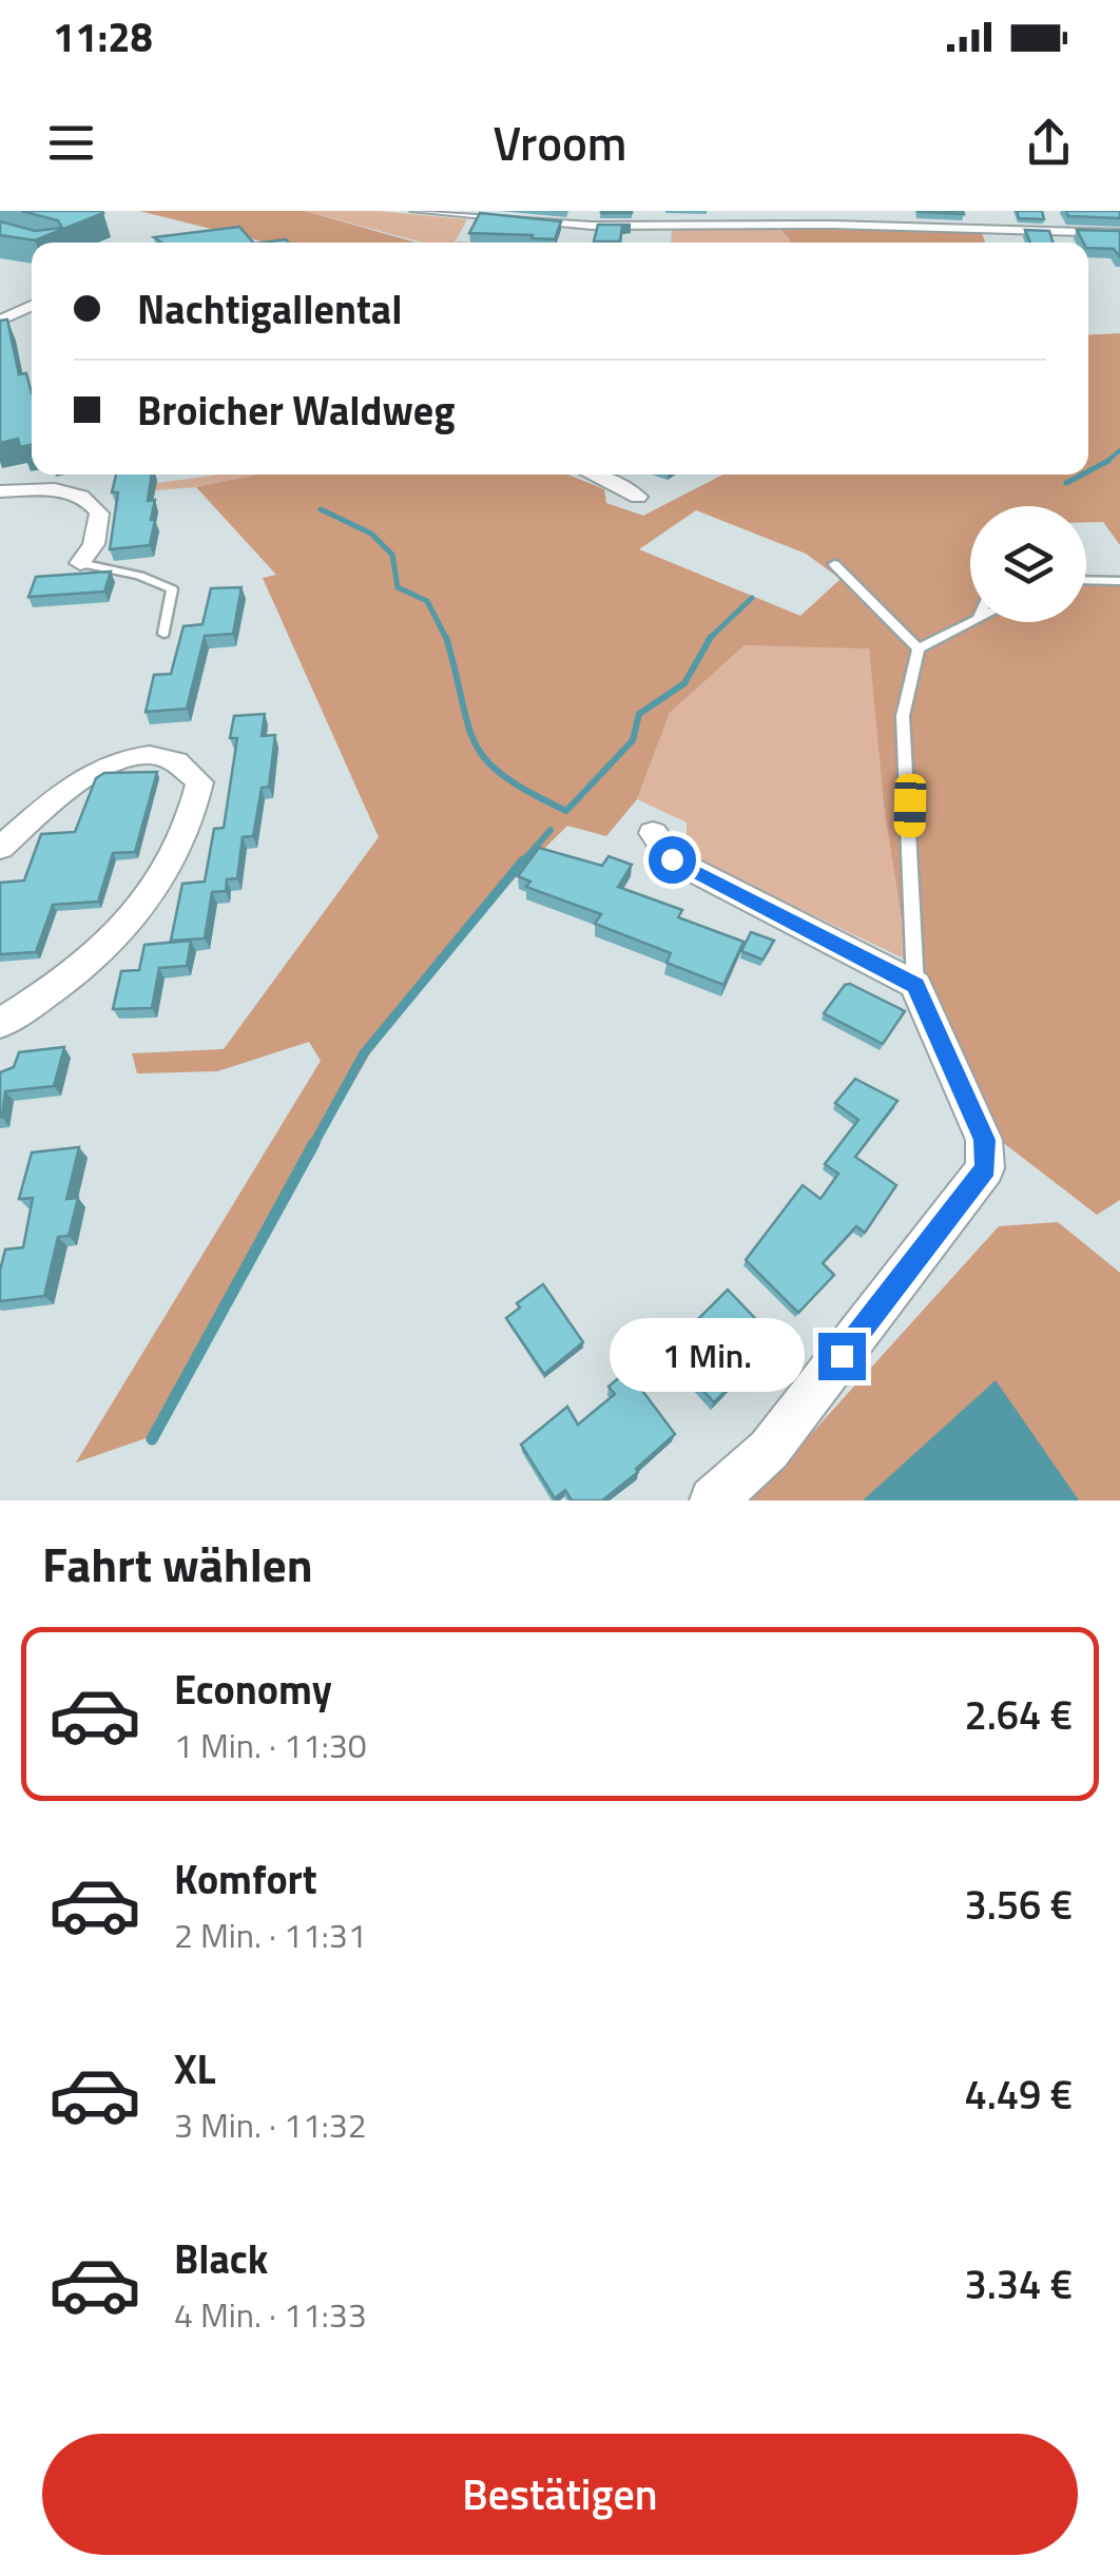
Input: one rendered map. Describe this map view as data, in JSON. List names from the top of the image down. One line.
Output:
{"page":{"status":"11:28","header":"Vroom","banner":["Nachtigallental","Broicher Waldweg"],"bubble":"1 Min.","heading":"Fahrt wählen","list":[{"name":"Economy","note":"1 Min. · 11:30","value":"2.64 €"},{"name":"Komfort","note":"2 Min. · 11:31","value":"3.56 €"},{"name":"XL","note":"3 Min. · 11:32","value":"4.49 €"},{"name":"Black","note":"4 Min. · 11:33","value":"3.34 €"}],"buttons":"Bestätigen"}}
